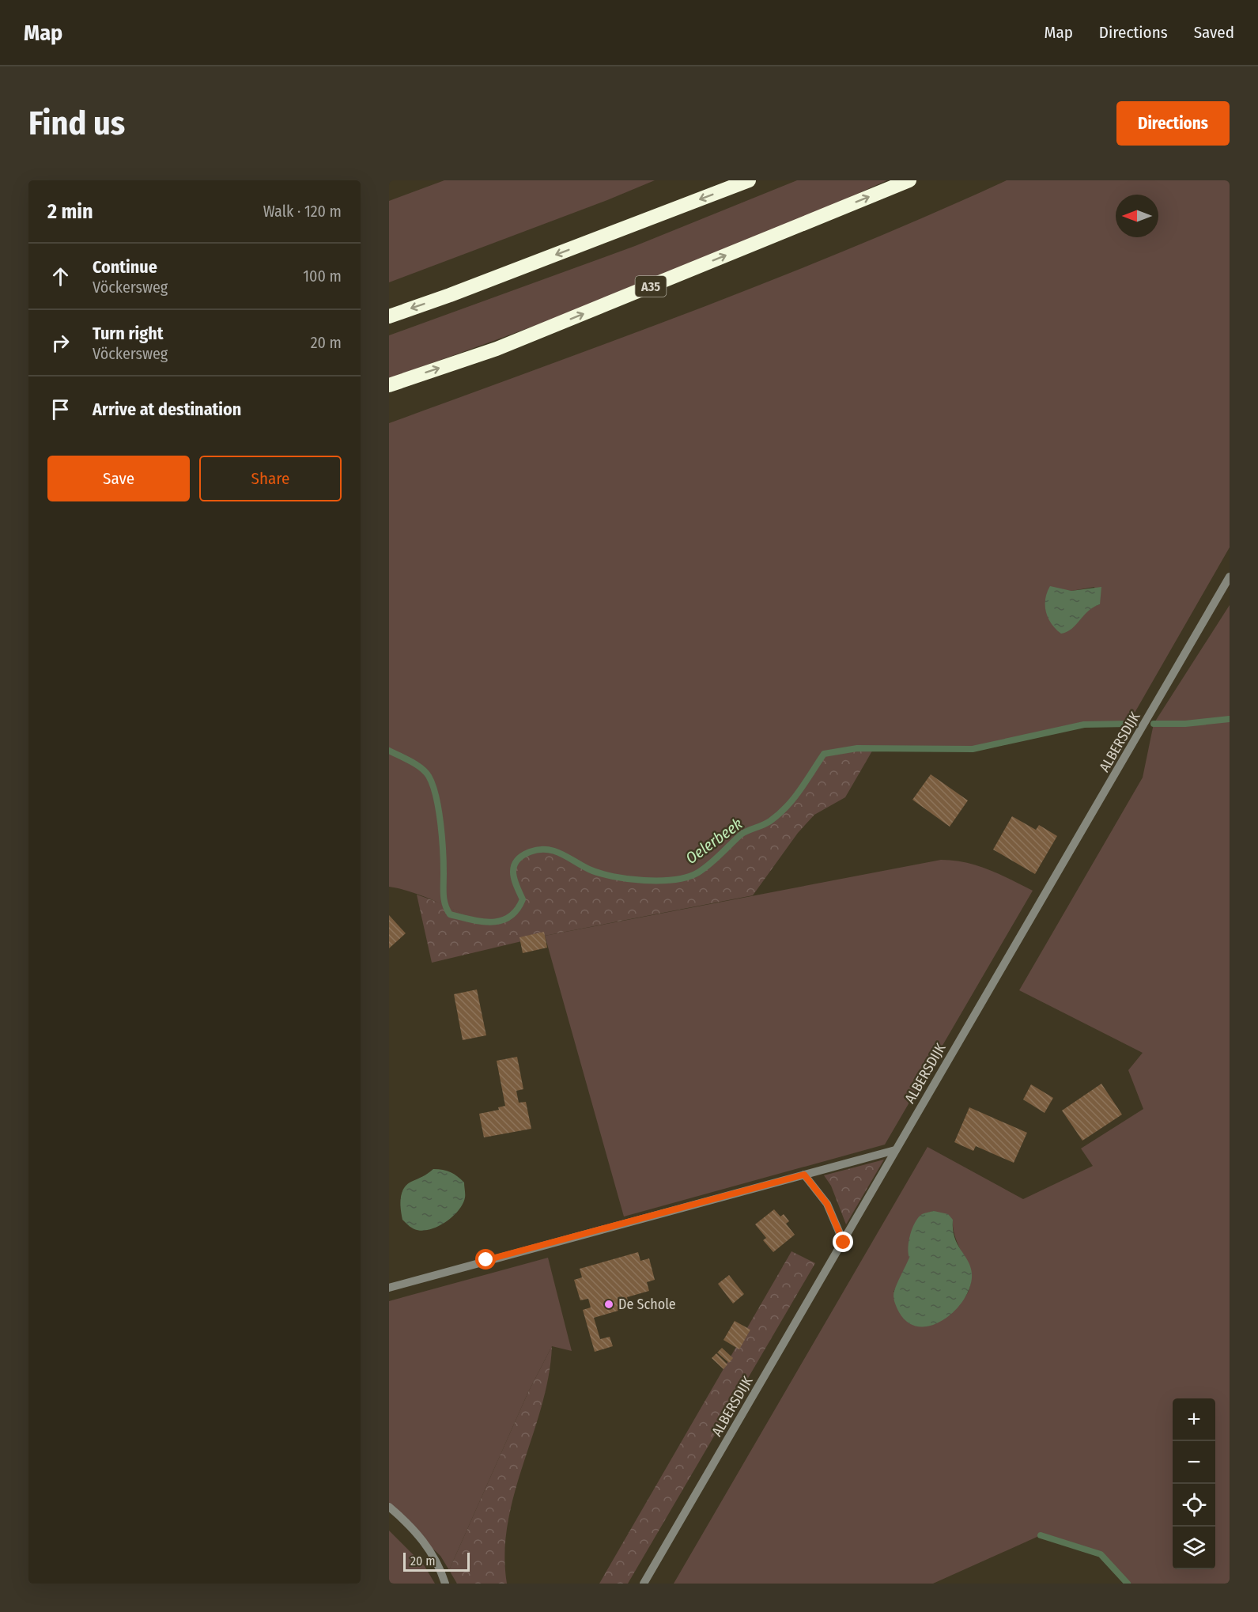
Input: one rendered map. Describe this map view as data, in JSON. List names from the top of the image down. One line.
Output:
{"streets":{"highway":["A35"],"street":["ALBERSDIJK"]},"water":["Oelerbeek"],"places":["De Schole"],"scale_bar":"20 m","north":"left","page":{"header":"Map","nav":["Map","Directions","Saved"],"buttons":["Directions",["Save","Share"]],"title":"Find us","heading":["2 min","Walk · 120 m"],"list":[["Continue","Vöckersweg","100 m"],["Turn right","Vöckersweg","20 m"],"Arrive at destination"],"map_buttons":["+","−"],"scale":"20 m"}}
